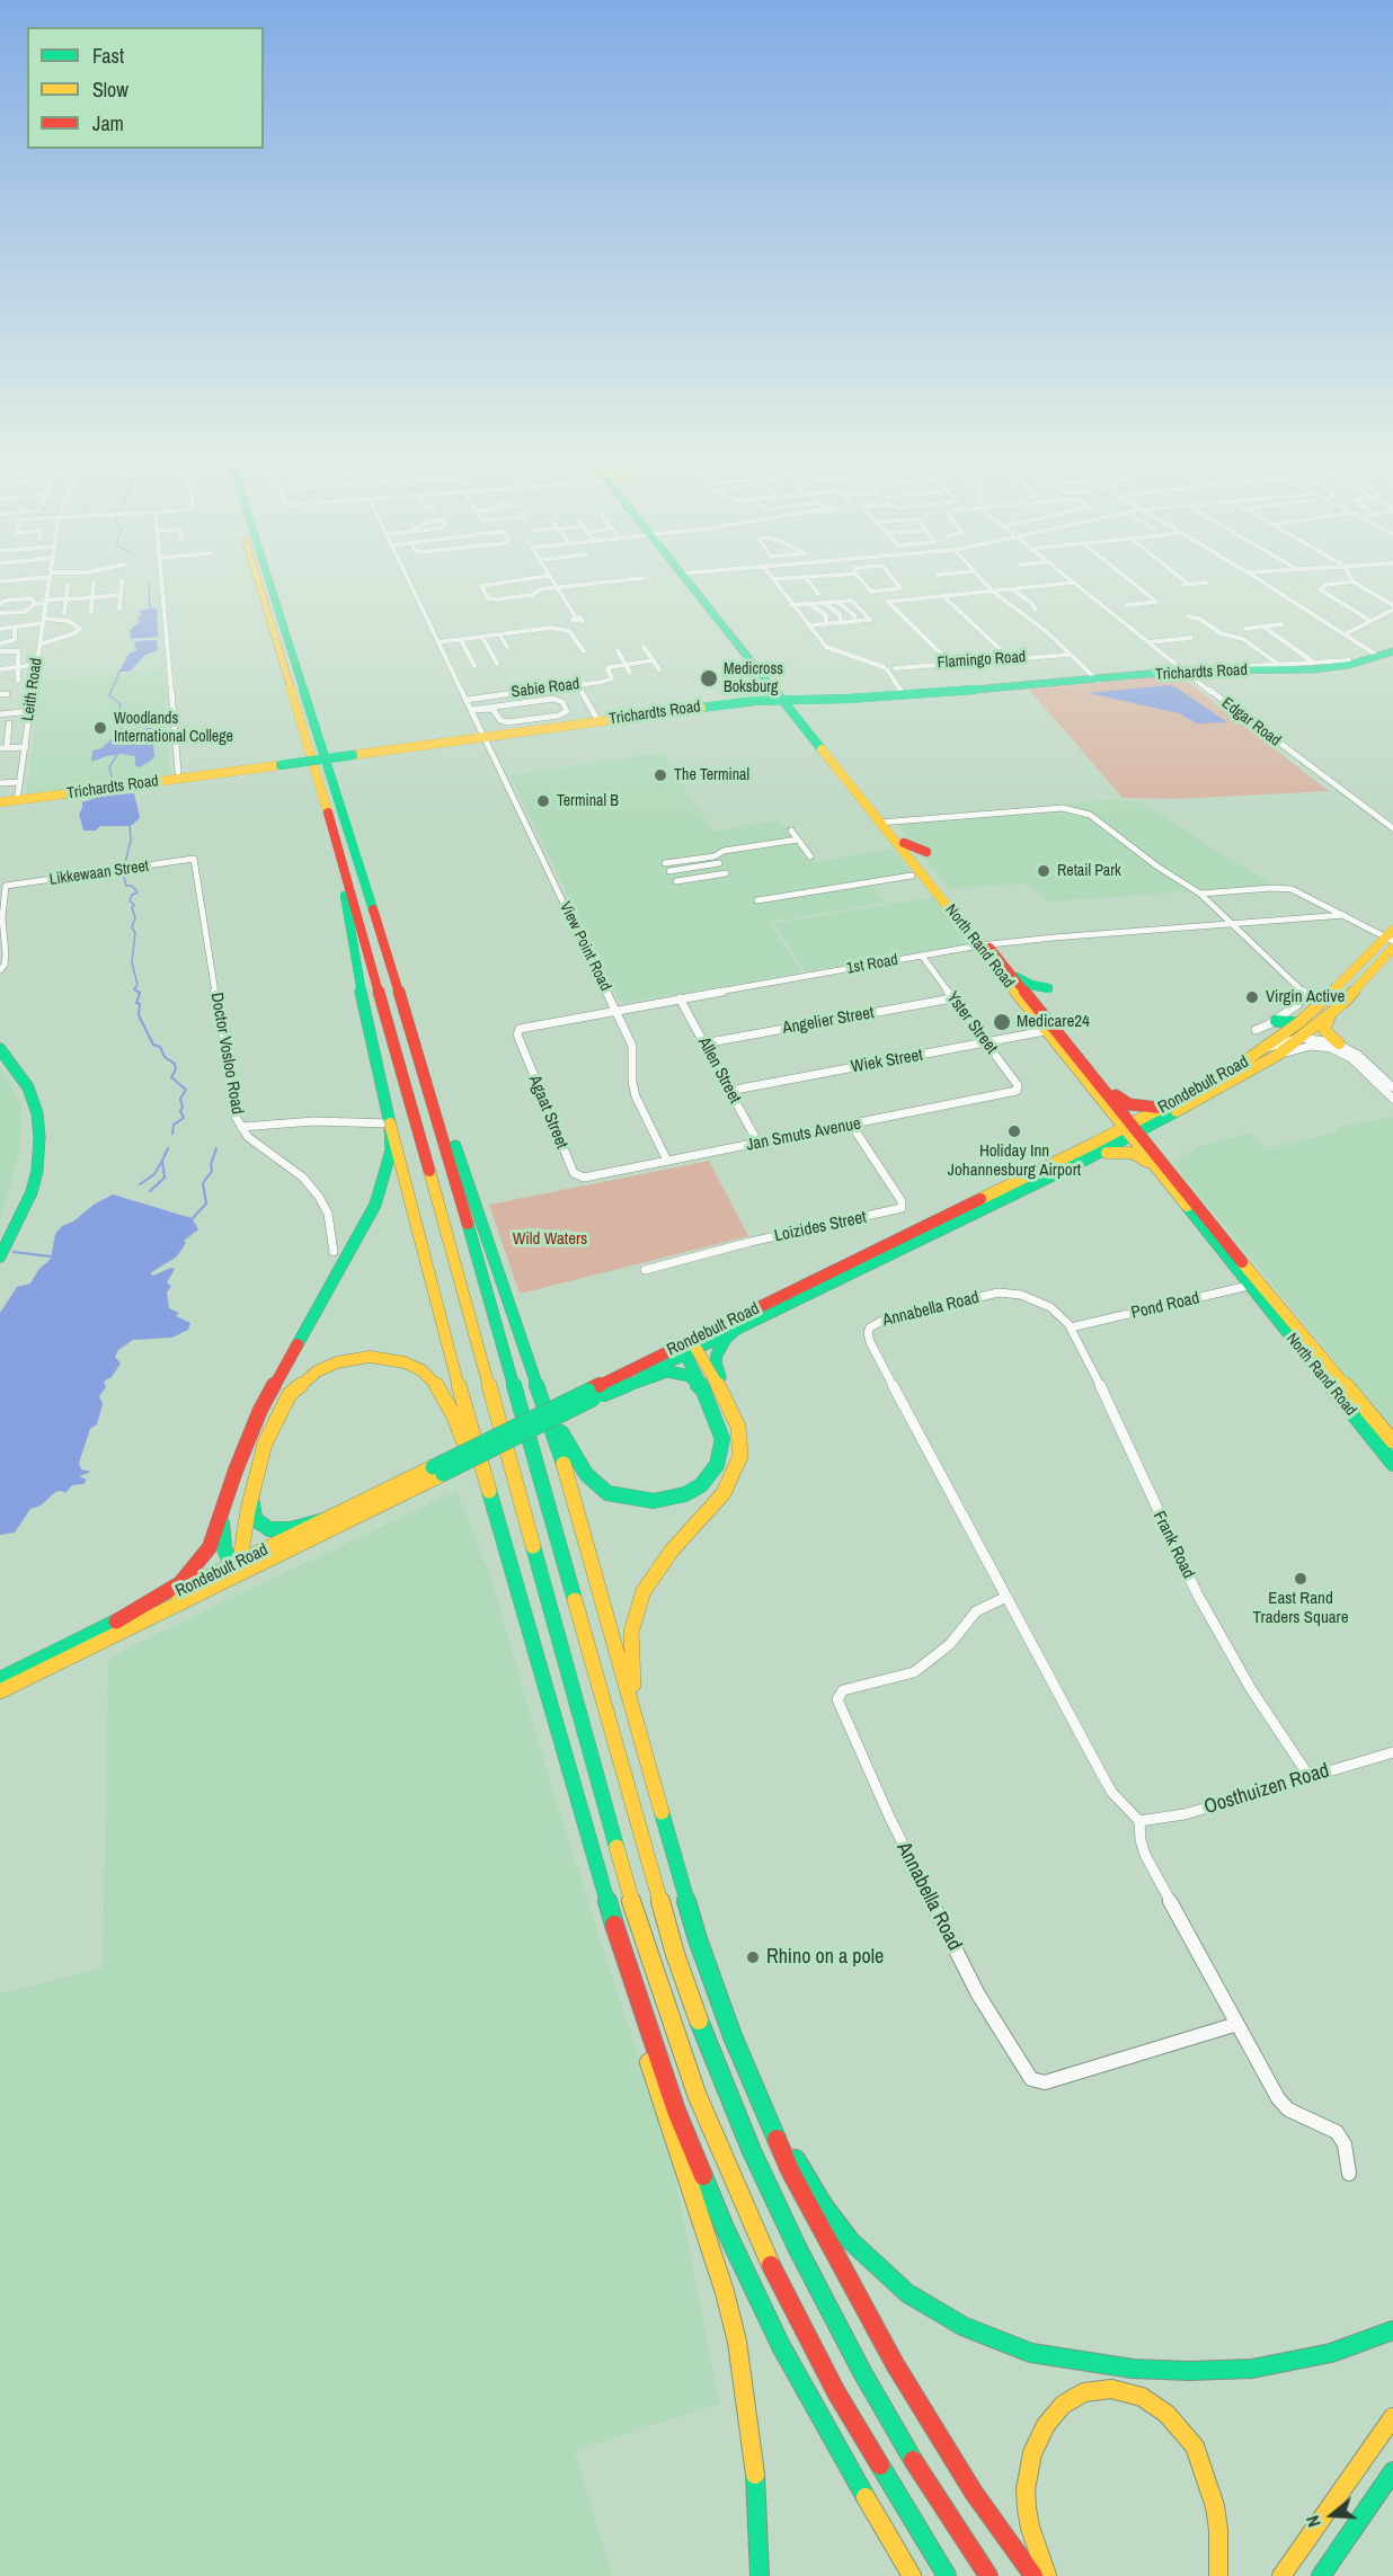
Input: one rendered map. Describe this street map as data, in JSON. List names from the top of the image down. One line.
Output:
{"streets":{"main road":["Trichardts Road","North Rand Road","Rondebult Road"],"street":["Flamingo Road","Sabie Road","Leith Road","Edgar Road","Likkewaan Street","View Point Road","1st Road","Angelier Street","Yster Street","Doctor Vosloo Road","Wiek Street","Allen Street","Agaat Street","Jan Smuts Avenue","Loizides Street","Pond Road","Annabella Road","Frank Road","Oosthuizen Road"]},"crossings":[["Trichardts Road","Leith Road"],["Trichardts Road","Edgar Road"],["Trichardts Road","View Point Road"],["Trichardts Road","North Rand Road"],["Sabie Road","View Point Road"],["Likkewaan Street","Doctor Vosloo Road"],["View Point Road","1st Road"],["View Point Road","Jan Smuts Avenue"],["North Rand Road","1st Road"],["North Rand Road","Wiek Street"],["North Rand Road","Rondebult Road"],["North Rand Road","Pond Road"],["1st Road","Yster Street"],["1st Road","Allen Street"],["1st Road","Agaat Street"],["Angelier Street","Yster Street"],["Angelier Street","Allen Street"],["Yster Street","Wiek Street"],["Yster Street","Jan Smuts Avenue"],["Wiek Street","Allen Street"],["Allen Street","Jan Smuts Avenue"],["Agaat Street","Jan Smuts Avenue"],["Jan Smuts Avenue","Loizides Street"],["Pond Road","Frank Road"],["Annabella Road","Frank Road"],["Annabella Road","Oosthuizen Road"],["Frank Road","Oosthuizen Road"]],"parks":["Wild Waters"],"places":["Medicross Boksburg","Woodlands International College","The Terminal","Terminal B","Retail Park","Virgin Active","Medicare24","Holiday Inn Johannesburg Airport","East Rand Traders Square","Rhino on a pole"],"legend":["Fast","Slow","Jam"],"north":"left"}
